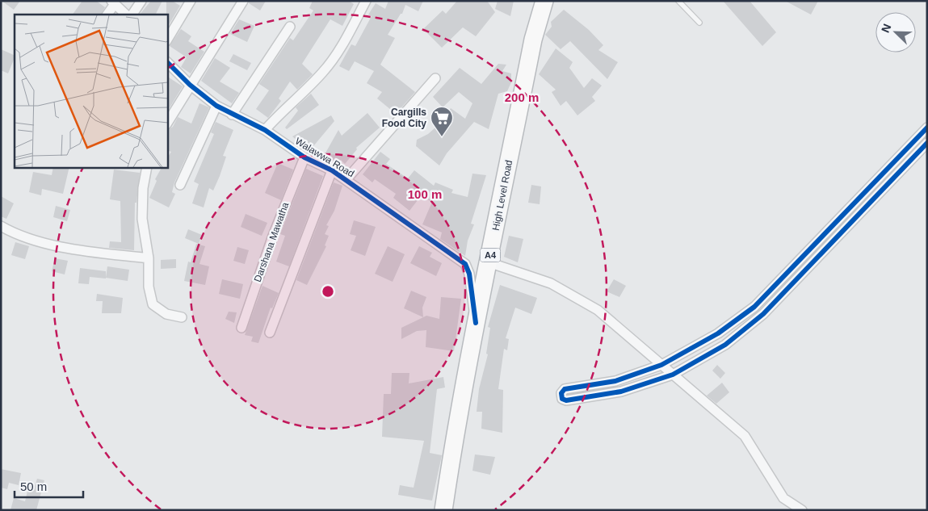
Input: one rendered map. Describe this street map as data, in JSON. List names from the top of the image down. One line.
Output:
{"streets":{"highway":["High Level Road","A4"],"street":["Walawwa Road","Darshana Mawatha"]},"crossings":[["Walawwa Road","High Level Road"],["Walawwa Road","Darshana Mawatha"]],"places":{"supermarket":["Cargills Food City"]},"scale_bar":"50 m","north":"top left","rings":["200 m","100 m"]}
